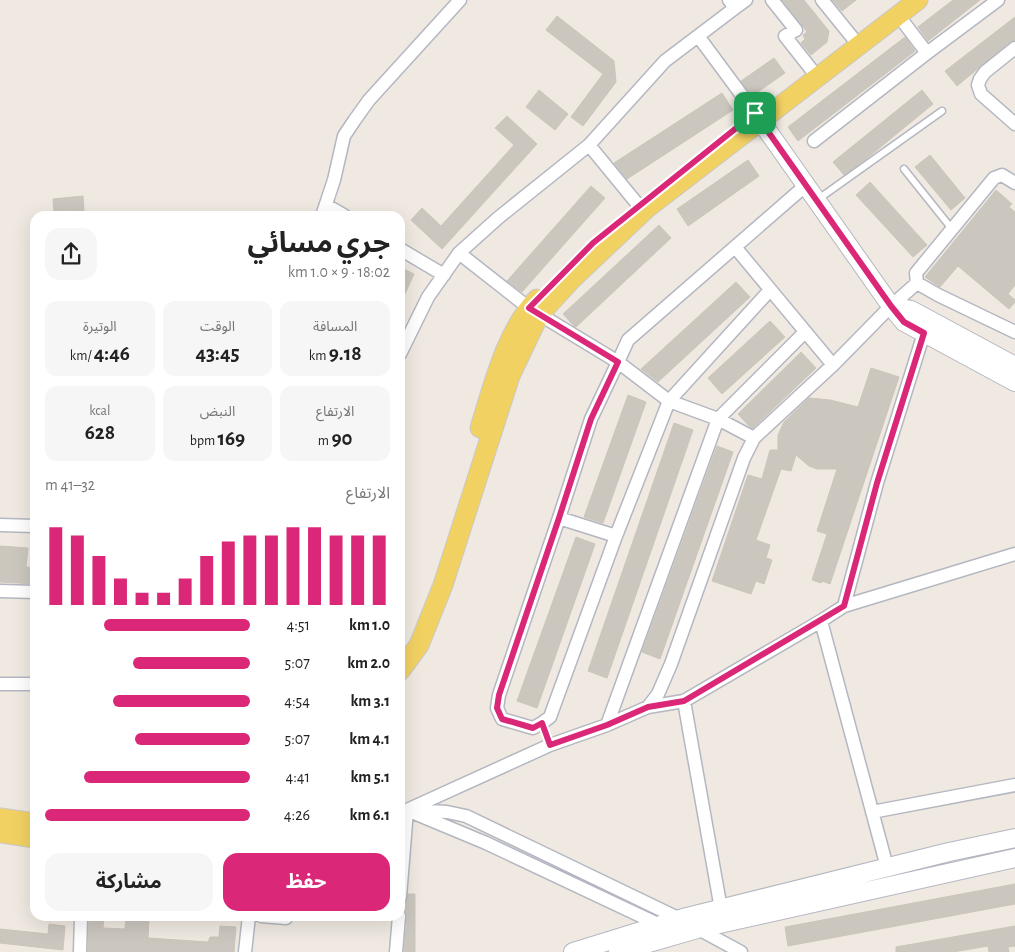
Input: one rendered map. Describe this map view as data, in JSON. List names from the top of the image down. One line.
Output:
{"page":{"heading":["جري مسائي","18:02 · 9 × 1.0 km"],"stats":[["المسافة","9.18 km"],["الوقت","43:45"],["الوتيرة","4:46 /km"],["الارتفاع","90 m"],["النبض","169 bpm"],["kcal","628"]],"chart":["الارتفاع","32–41 m"],"list":[{"name":"1.0 km","note":"4:51"},{"name":"2.0 km","note":"5:07"},{"name":"3.1 km","note":"4:54"},{"name":"4.1 km","note":"5:07"},{"name":"5.1 km","note":"4:41"},{"name":"6.1 km","note":"4:26"}],"buttons":["حفظ","مشاركة"]}}
